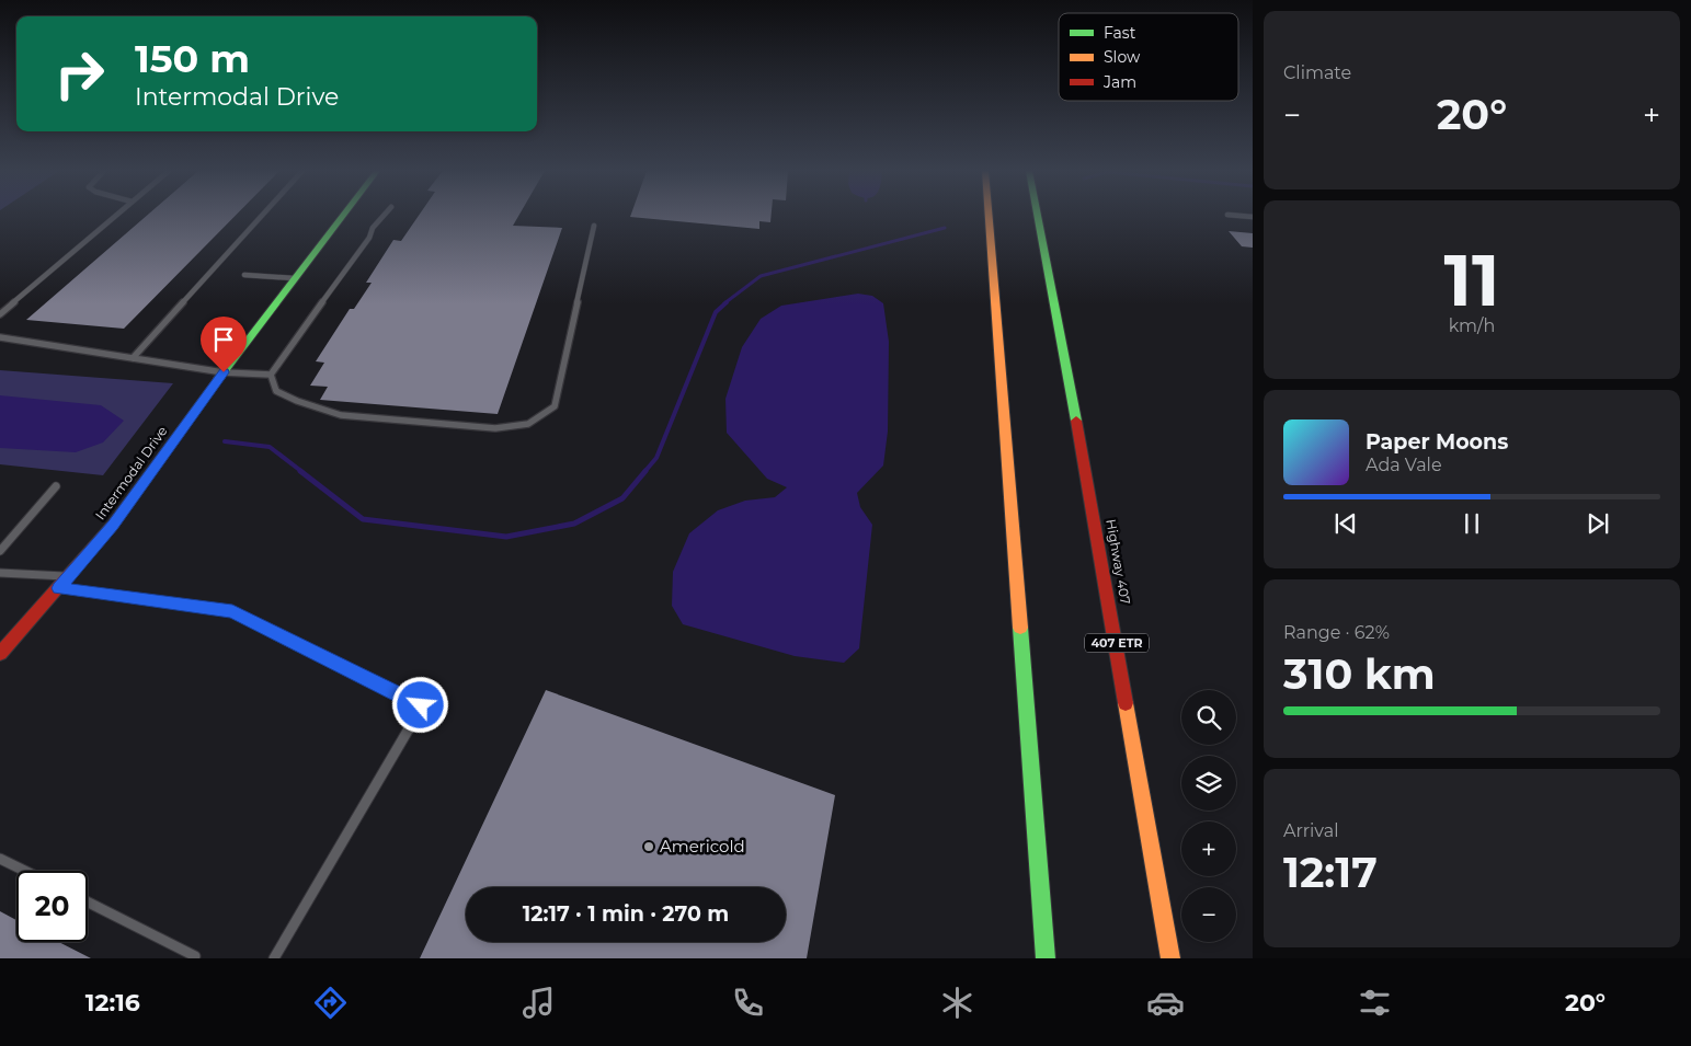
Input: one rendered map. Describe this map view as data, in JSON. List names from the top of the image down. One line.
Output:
{"streets":{"main road":["Intermodal Drive","Highway 407","407 ETR"]},"places":["Americold"],"legend":["Fast","Slow","Jam"],"page":{"tile":["Climate",["11","km/h"],["Range · 62%","310 km"],["Arrival","12:17"]],"turn":["150 m","Intermodal Drive"],"heat":["−","20°","+"],"song":["Paper Moons","Ada Vale"],"map_buttons":["+","−"],"limit":"20","trip":"12:17 · 1 min · 270 m","tabs":["12:16","20°"]}}
